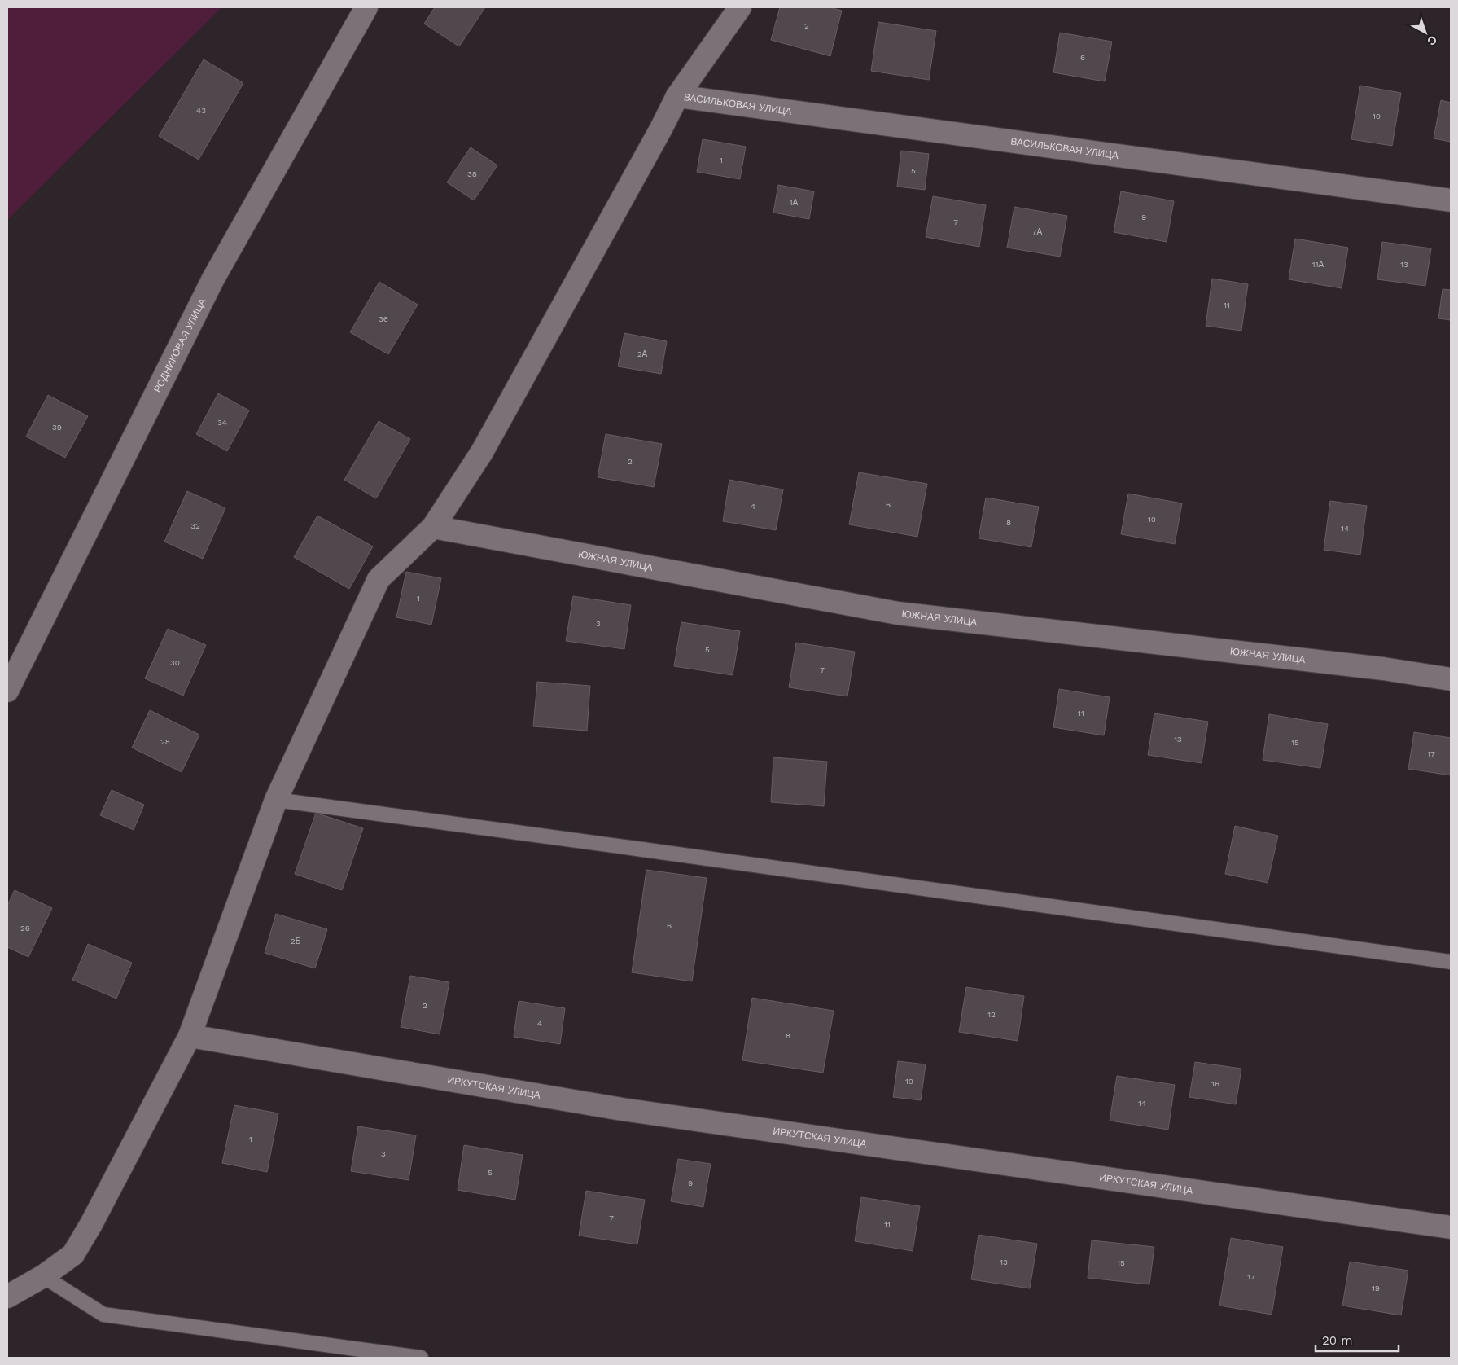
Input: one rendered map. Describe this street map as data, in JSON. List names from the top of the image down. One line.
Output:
{"streets":{"street":["ВАСИЛЬКОВАЯ УЛИЦА","РОДНИКОВАЯ УЛИЦА","ЮЖНАЯ УЛИЦА","ИРКУТСКАЯ УЛИЦА"]},"house_numbers":["2","6","43","10","1","5","38","1А","9","7","7А","11А","13","11","36","2А","34","39","2","6","4","10","8","32","14","1","3","5","30","7","11","13","28","15","17","6","26","2Б","2","12","4","8","10","16","14","1","3","5","9","7","11","13","15","17","19"],"scale_bar":"20 m","north":"bottom right"}
